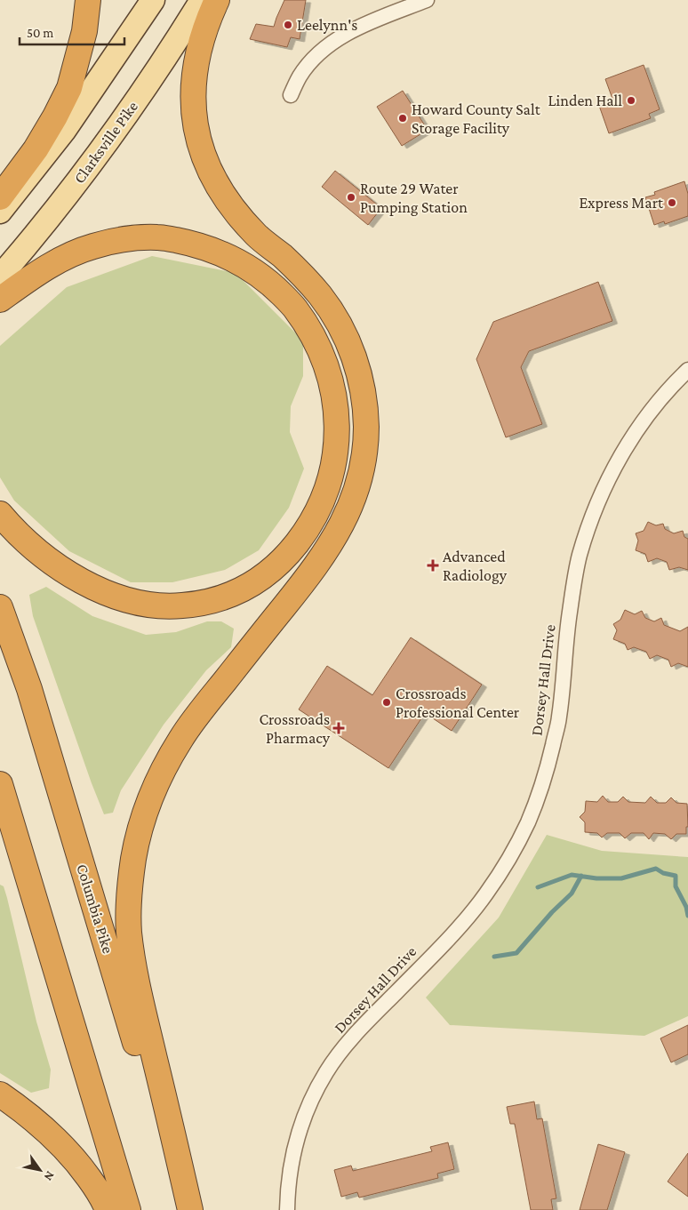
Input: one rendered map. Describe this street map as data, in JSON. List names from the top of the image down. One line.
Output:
{"streets":{"highway":["Columbia Pike"],"main road":["Clarksville Pike"],"street":["Dorsey Hall Drive"]},"places":{"other":["Leelynn's","Linden Hall","Howard County Salt Storage Facility","Route 29 Water Pumping Station","Express Mart","Crossroads Professional Center"],"health":["Advanced Radiology","Crossroads Pharmacy"]},"scale_bar":"50 m","north":"bottom right"}
